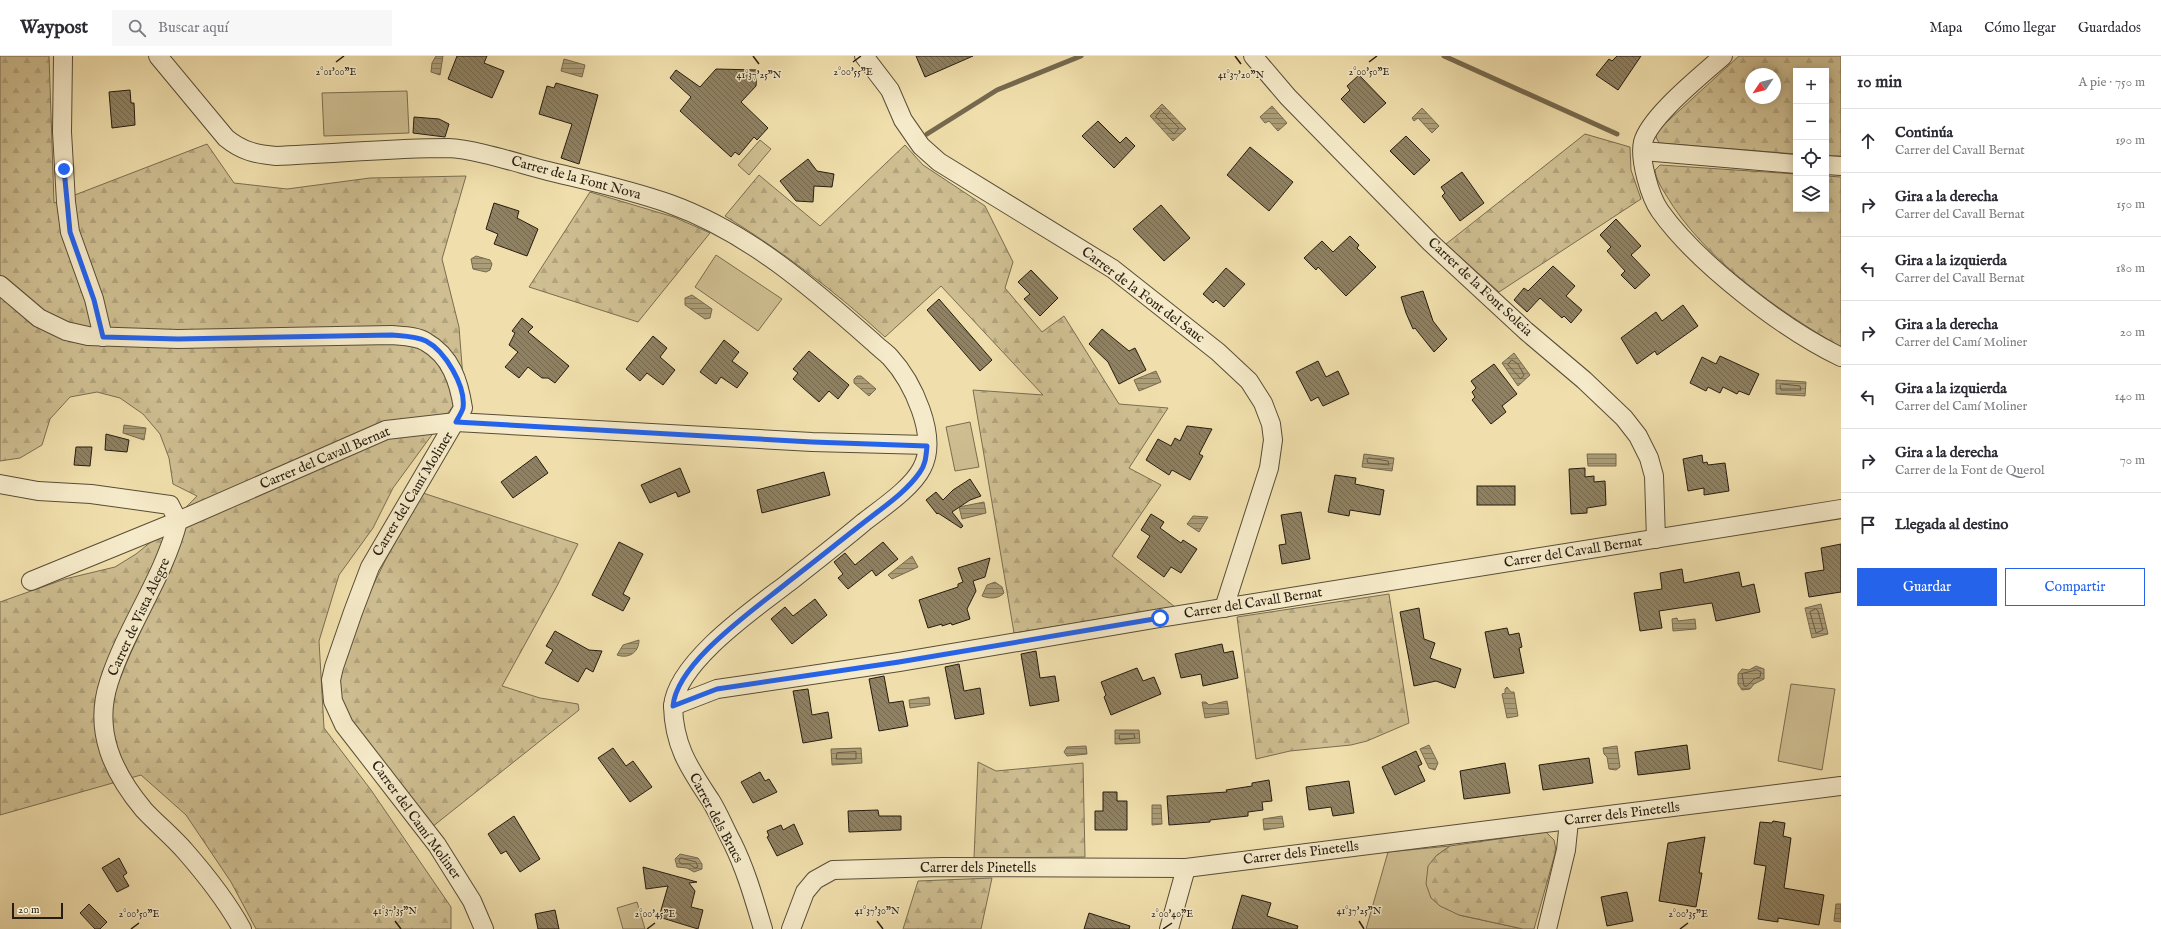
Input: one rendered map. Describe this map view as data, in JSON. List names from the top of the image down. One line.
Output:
{"streets":{"street":["Carrer de la Font Nova","Carrer de la Font Soleia","Carrer de la Font del Sauc","Carrer del Cavall Bernat","Carrer del Camí Moliner","Carrer de Vista Alegre","Carrer dels Pinetells","Carrer dels Brucs"]},"crossings":[["Carrer de la Font Nova","Carrer del Cavall Bernat"],["Carrer de la Font Soleia","Carrer del Cavall Bernat"],["Carrer de la Font del Sauc","Carrer del Cavall Bernat"],["Carrer del Cavall Bernat","Carrer del Camí Moliner"],["Carrer del Cavall Bernat","Carrer de Vista Alegre"],["Carrer del Cavall Bernat","Carrer dels Brucs"]],"scale_bar":"20 m","north":"bottom left","page":{"header":"Waypost","search":"Buscar aquí","nav":["Mapa","Cómo llegar","Guardados"],"heading":["10 min","A pie · 750 m"],"map_buttons":["+","−"],"list":[["Continúa","Carrer del Cavall Bernat","190 m"],["Gira a la derecha","Carrer del Cavall Bernat","150 m"],["Gira a la izquierda","Carrer del Cavall Bernat","180 m"],["Gira a la derecha","Carrer del Camí Moliner","20 m"],["Gira a la izquierda","Carrer del Camí Moliner","140 m"],["Gira a la derecha","Carrer de la Font de Querol","70 m"],"Llegada al destino"],"buttons":["Guardar","Compartir"],"scale":"20 m"},"coordinates":["2°01'00\"E","2°00'55\"E","2°00'50\"E","41°37'20\"N","41°37'25\"N","41°37'35\"N","41°37'30\"N","2°00'45\"E","2°00'40\"E","2°00'35\"E"]}
